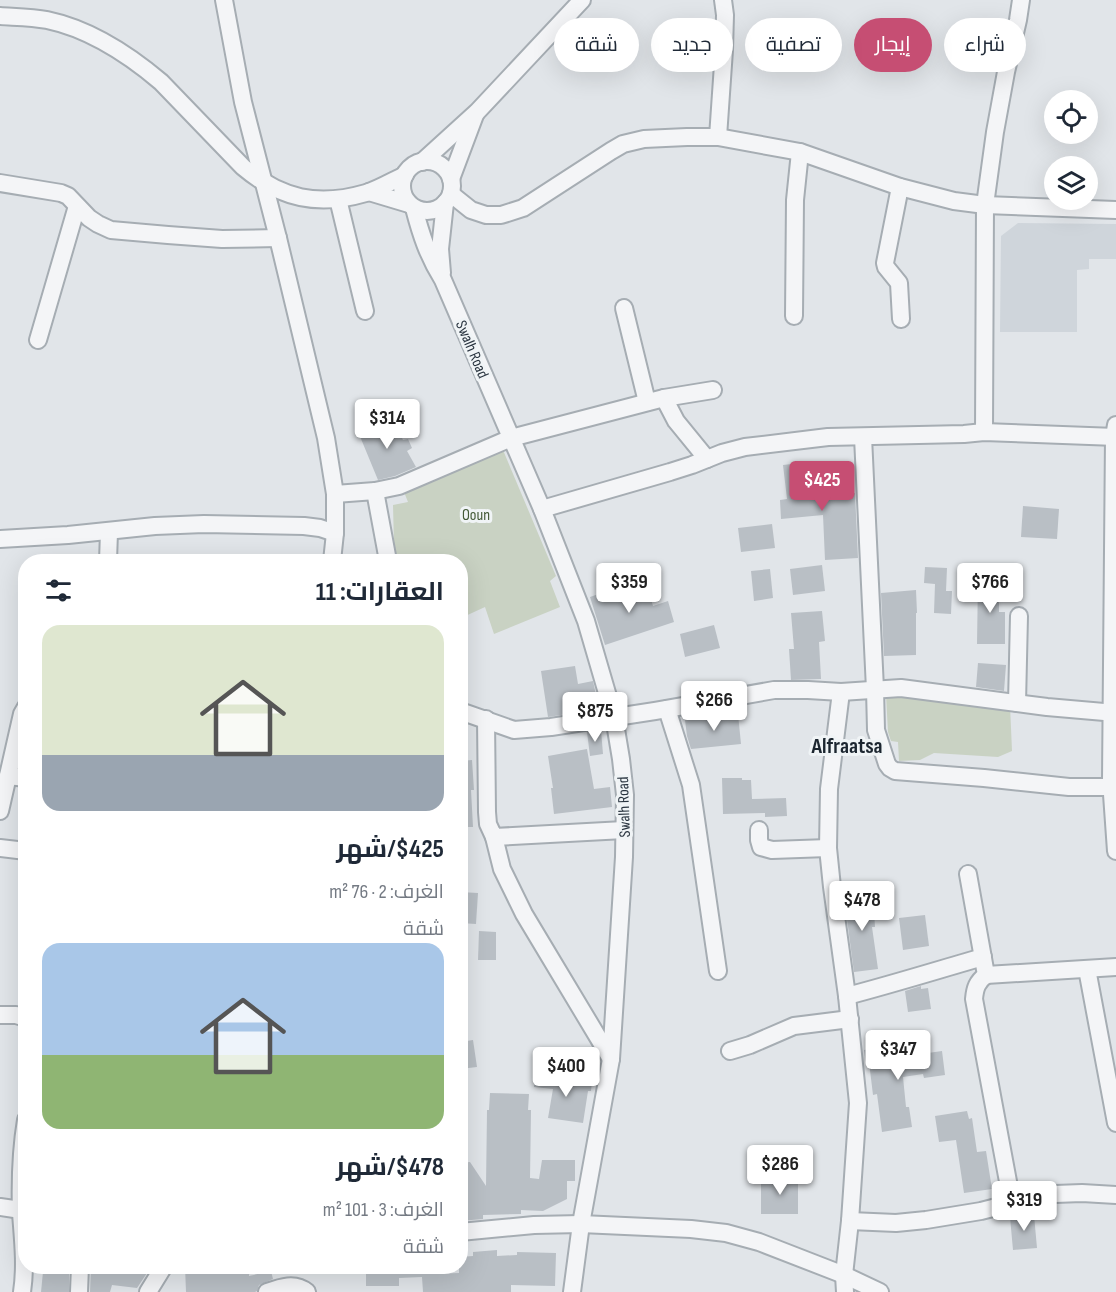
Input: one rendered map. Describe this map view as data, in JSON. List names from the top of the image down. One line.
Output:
{"streets":{"street":["Swalh Road"]},"districts":["Alfraatsa"],"parks":["Ooun"],"page":{"chip":["شراء","إيجار","تصفية","جديد","شقة"],"price":["$314","$425","$359","$766","$266","$875","$478","$347","$400","$286","$319"],"heading":"العقارات: 11","list":[{"name":"$425/شهر","note":"الغرف: 2 · 76 m² · شقة"},{"name":"$478/شهر","note":"الغرف: 3 · 101 m² · شقة"}]}}
